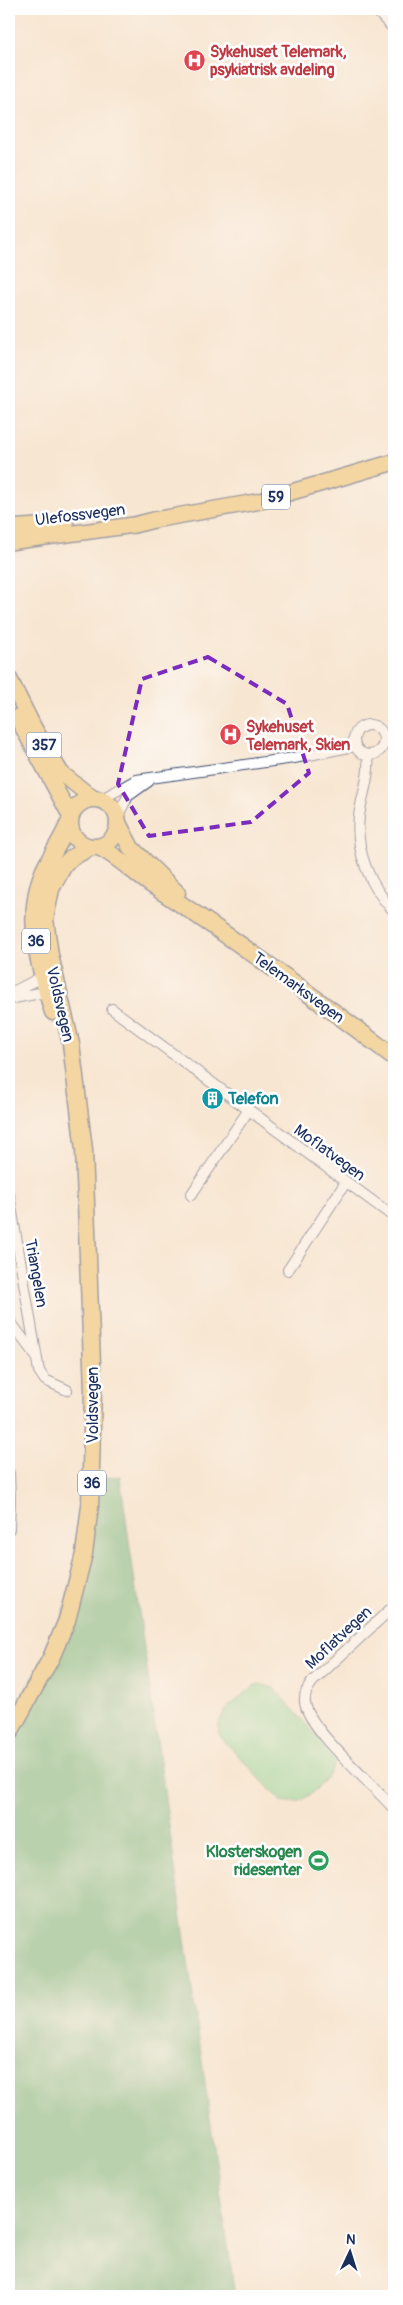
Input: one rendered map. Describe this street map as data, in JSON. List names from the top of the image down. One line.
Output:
{"streets":{"highway":["36","Telemarksvegen","Voldsvegen"],"main road":["59","Ulefossvegen","357"],"street":["Moflatvegen","Triangelen"]},"crossings":[["357","36"],["357","Telemarksvegen"],["357","Voldsvegen"],["36","Telemarksvegen"],["36","Voldsvegen"],["Telemarksvegen","Voldsvegen"]],"places":{"hospital":["Sykehuset Telemark, psykiatrisk avdeling","Sykehuset Telemark, Skien"],"building":["Telefon"],"sports":["Klosterskogen ridesenter"]},"north":"top"}
